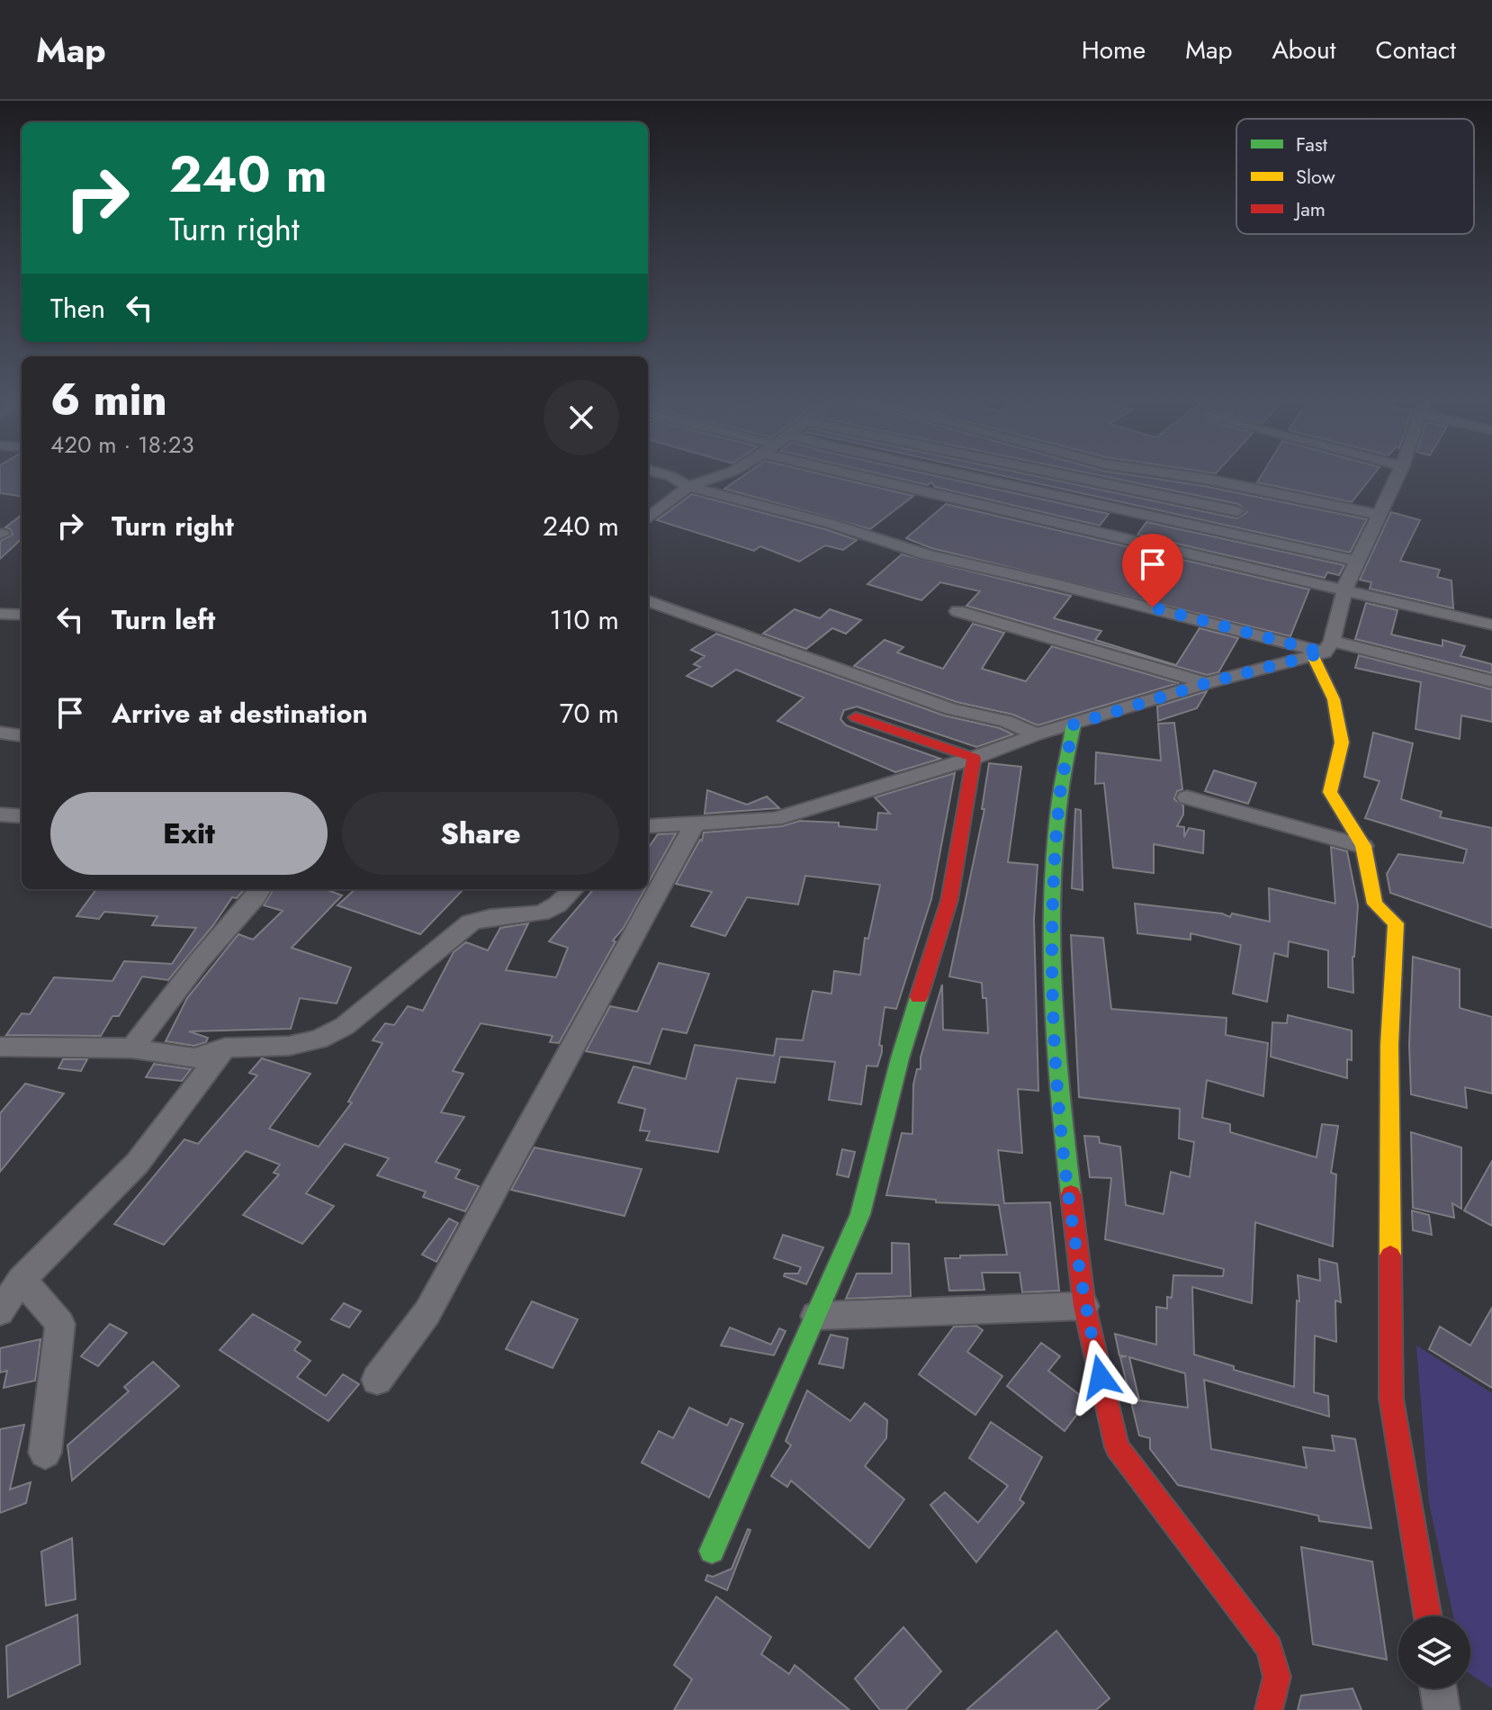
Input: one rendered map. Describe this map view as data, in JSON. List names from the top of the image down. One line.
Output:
{"legend":["Fast","Slow","Jam"],"page":{"header":"Map","nav":["Home","Map","About","Contact"],"turn":["240 m","Turn right"],"then":"Then","heading":["6 min","420 m · 18:23"],"list":[{"name":"Turn right","value":"240 m"},{"name":"Turn left","value":"110 m"},{"name":"Arrive at destination","value":"70 m"}],"buttons":["Exit","Share"]}}
